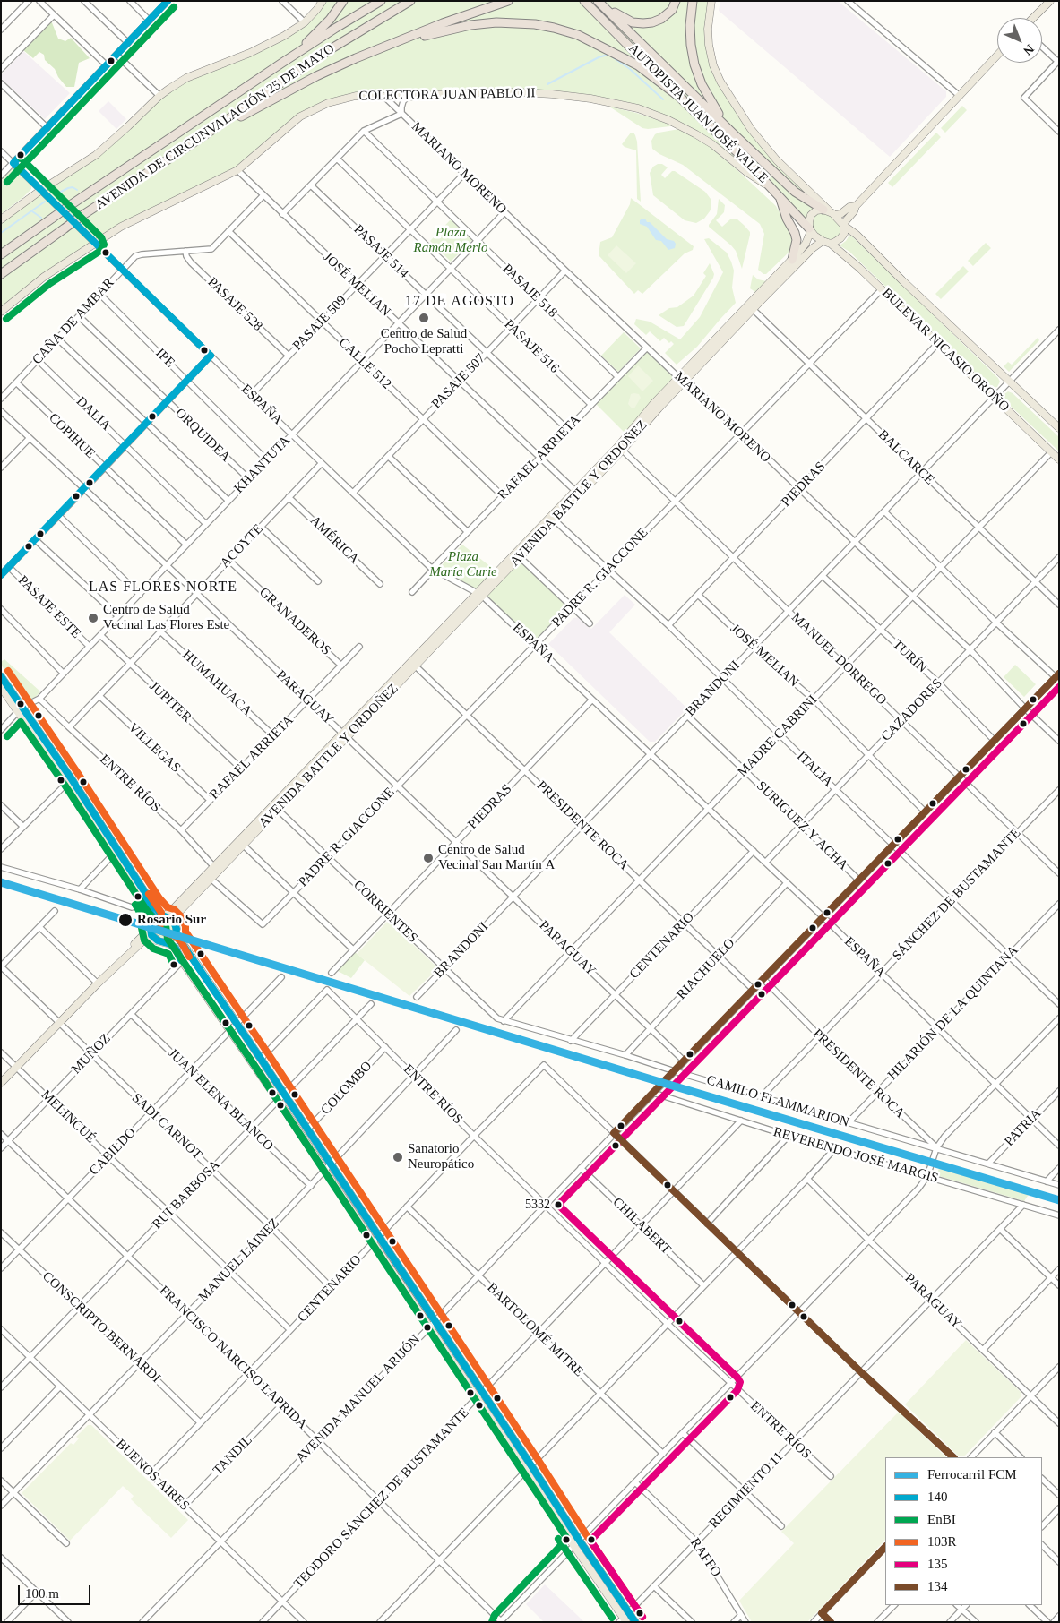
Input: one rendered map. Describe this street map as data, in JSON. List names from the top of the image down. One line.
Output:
{"streets":{"highway":["AUTOPISTA JUAN JOSÉ VALLE","AVENIDA DE CIRCUNVALACIÓN 25 DE MAYO"],"main road":["COLECTORA JUAN PABLO II","BULEVAR NICASIO OROÑO","AVENIDA BATTLE Y ORDOÑEZ"],"street":["MARIANO MORENO","PASAJE 514","JOSÉ MELIAN","PASAJE 518","PASAJE 528","CAÑA DE AMBAR","PASAJE 509","PASAJE 516","IPE","CALLE 512","PASAJE 507","ESPAÑA","DALIA","ORQUIDEA","COPIHUE","RAFAEL ARRIETA","BALCARCE","KHANTUTA","PIEDRAS","AMÉRICA","ACOYTE","PADRE R. GIACCONE","PASAJE ESTE","GRANADEROS","TURÍN","MANUEL DORREGO","HUMAHUACA","BRANDONI","PARAGUAY","JUPITER","CAZADORES","MADRE CABRINI","VILLEGAS","ITALIA","ENTRE RÍOS","PRESIDENTE ROCA","SURIGUEZ Y ACHA","SÁNCHEZ DE BUSTAMANTE","CORRIENTES","CENTENARIO","RIACHUELO","HILARIÓN DE LA QUINTANA","MUÑOZ","COLOMBO","JUAN ELENA BLANCO","CAMILO FLAMMARION","MELINCUÉ","SADI CARNOT","PATRIA","CABILDO","REVERENDO JOSÉ MARGIS","RUI BARBOSA","CHILABERT","MANUEL LÁINEZ","CONSCRIPTO BERNARDI","BARTOLOMÉ MITRE","FRANCISCO NARCISO LAPRIDA","AVENIDA MANUEL ARIJÓN","TANDIL","BUENOS AIRES","REGIMIENTO 11","TEODORO SÁNCHEZ DE BUSTAMANTE","RAFFO"]},"crossings":[["COLECTORA JUAN PABLO II","AUTOPISTA JUAN JOSÉ VALLE"],["COLECTORA JUAN PABLO II","MARIANO MORENO"],["COLECTORA JUAN PABLO II","JOSÉ MELIAN"],["COLECTORA JUAN PABLO II","ESPAÑA"],["AUTOPISTA JUAN JOSÉ VALLE","BULEVAR NICASIO OROÑO"],["AUTOPISTA JUAN JOSÉ VALLE","AVENIDA BATTLE Y ORDOÑEZ"],["MARIANO MORENO","PASAJE 509"],["MARIANO MORENO","PASAJE 507"],["MARIANO MORENO","RAFAEL ARRIETA"],["MARIANO MORENO","KHANTUTA"],["MARIANO MORENO","PIEDRAS"],["MARIANO MORENO","AVENIDA BATTLE Y ORDOÑEZ"],["MARIANO MORENO","PADRE R. GIACCONE"],["MARIANO MORENO","BRANDONI"],["MARIANO MORENO","CAZADORES"],["MARIANO MORENO","MADRE CABRINI"],["MARIANO MORENO","AVENIDA MANUEL ARIJÓN"],["PASAJE 514","PASAJE 509"],["PASAJE 514","PASAJE 507"],["PASAJE 514","RAFAEL ARRIETA"],["PASAJE 514","KHANTUTA"],["JOSÉ MELIAN","CAÑA DE AMBAR"],["JOSÉ MELIAN","PASAJE 509"],["JOSÉ MELIAN","PASAJE 507"],["JOSÉ MELIAN","RAFAEL ARRIETA"],["JOSÉ MELIAN","KHANTUTA"],["JOSÉ MELIAN","PIEDRAS"],["JOSÉ MELIAN","AVENIDA BATTLE Y ORDOÑEZ"],["JOSÉ MELIAN","BRANDONI"],["JOSÉ MELIAN","CAZADORES"],["JOSÉ MELIAN","MADRE CABRINI"],["JOSÉ MELIAN","AVENIDA MANUEL ARIJÓN"],["PASAJE 518","PASAJE 509"],["PASAJE 518","PASAJE 507"],["PASAJE 518","RAFAEL ARRIETA"],["PASAJE 518","KHANTUTA"],["PASAJE 528","CAÑA DE AMBAR"],["PASAJE 528","PASAJE 509"],["CAÑA DE AMBAR","IPE"],["CAÑA DE AMBAR","CALLE 512"],["CAÑA DE AMBAR","ESPAÑA"],["CAÑA DE AMBAR","DALIA"],["CAÑA DE AMBAR","ORQUIDEA"],["CAÑA DE AMBAR","COPIHUE"],["PASAJE 509","PASAJE 516"],["PASAJE 509","CALLE 512"],["PASAJE 509","ESPAÑA"],["PASAJE 516","PASAJE 507"],["PASAJE 516","RAFAEL ARRIETA"],["PASAJE 516","KHANTUTA"],["BULEVAR NICASIO OROÑO","PIEDRAS"],["BULEVAR NICASIO OROÑO","AVENIDA BATTLE Y ORDOÑEZ"],["BULEVAR NICASIO OROÑO","PADRE R. GIACCONE"],["BULEVAR NICASIO OROÑO","BRANDONI"],["BULEVAR NICASIO OROÑO","MADRE CABRINI"],["IPE","KHANTUTA"],["CALLE 512","PASAJE 507"],["CALLE 512","RAFAEL ARRIETA"],["CALLE 512","KHANTUTA"],["PASAJE 507","ESPAÑA"],["ESPAÑA","RAFAEL ARRIETA"],["ESPAÑA","KHANTUTA"],["ESPAÑA","PIEDRAS"],["ESPAÑA","AVENIDA BATTLE Y ORDOÑEZ"],["ESPAÑA","ACOYTE"],["ESPAÑA","PADRE R. GIACCONE"],["ESPAÑA","BRANDONI"],["ESPAÑA","CAZADORES"],["ESPAÑA","MADRE CABRINI"],["ESPAÑA","SÁNCHEZ DE BUSTAMANTE"],["ESPAÑA","CENTENARIO"],["ESPAÑA","RIACHUELO"],["ESPAÑA","HILARIÓN DE LA QUINTANA"],["ESPAÑA","PATRIA"],["ESPAÑA","AVENIDA MANUEL ARIJÓN"],["DALIA","KHANTUTA"],["ORQUIDEA","KHANTUTA"],["COPIHUE","KHANTUTA"],["RAFAEL ARRIETA","GRANADEROS"],["RAFAEL ARRIETA","HUMAHUACA"],["RAFAEL ARRIETA","PARAGUAY"],["RAFAEL ARRIETA","JUPITER"],["RAFAEL ARRIETA","VILLEGAS"],["RAFAEL ARRIETA","ENTRE RÍOS"],["BALCARCE","PIEDRAS"],["BALCARCE","AVENIDA BATTLE Y ORDOÑEZ"],["BALCARCE","PADRE R. GIACCONE"],["BALCARCE","BRANDONI"],["BALCARCE","CAZADORES"],["BALCARCE","MADRE CABRINI"],["KHANTUTA","PASAJE ESTE"],["KHANTUTA","PARAGUAY"],["KHANTUTA","JUPITER"],["KHANTUTA","ENTRE RÍOS"],["PIEDRAS","MANUEL DORREGO"],["PIEDRAS","PARAGUAY"],["PIEDRAS","ITALIA"],["PIEDRAS","PRESIDENTE ROCA"],["PIEDRAS","CORRIENTES"],["AVENIDA BATTLE Y ORDOÑEZ","PADRE R. GIACCONE"],["AVENIDA BATTLE Y ORDOÑEZ","MANUEL DORREGO"],["AVENIDA BATTLE Y ORDOÑEZ","PARAGUAY"],["AVENIDA BATTLE Y ORDOÑEZ","ITALIA"],["AVENIDA BATTLE Y ORDOÑEZ","ENTRE RÍOS"],["AVENIDA BATTLE Y ORDOÑEZ","PRESIDENTE ROCA"],["AVENIDA BATTLE Y ORDOÑEZ","CORRIENTES"],["AMÉRICA","ACOYTE"],["ACOYTE","GRANADEROS"],["ACOYTE","HUMAHUACA"],["ACOYTE","PARAGUAY"],["ACOYTE","JUPITER"],["ACOYTE","VILLEGAS"],["ACOYTE","ENTRE RÍOS"],["PADRE R. GIACCONE","MANUEL DORREGO"],["PADRE R. GIACCONE","PARAGUAY"],["PADRE R. GIACCONE","ITALIA"],["PADRE R. GIACCONE","PRESIDENTE ROCA"],["PADRE R. GIACCONE","CORRIENTES"],["TURÍN","BRANDONI"],["TURÍN","CAZADORES"],["TURÍN","MADRE CABRINI"],["TURÍN","AVENIDA MANUEL ARIJÓN"],["MANUEL DORREGO","BRANDONI"],["MANUEL DORREGO","CAZADORES"],["MANUEL DORREGO","MADRE CABRINI"],["MANUEL DORREGO","SÁNCHEZ DE BUSTAMANTE"],["MANUEL DORREGO","AVENIDA MANUEL ARIJÓN"],["BRANDONI","PARAGUAY"],["BRANDONI","ITALIA"],["BRANDONI","PRESIDENTE ROCA"],["BRANDONI","SURIGUEZ Y ACHA"],["BRANDONI","CORRIENTES"],["PARAGUAY","MADRE CABRINI"],["PARAGUAY","CENTENARIO"],["PARAGUAY","RIACHUELO"],["PARAGUAY","AVENIDA MANUEL ARIJÓN"],["PARAGUAY","REGIMIENTO 11"],["CAZADORES","ITALIA"],["CAZADORES","SURIGUEZ Y ACHA"],["MADRE CABRINI","ITALIA"],["MADRE CABRINI","PRESIDENTE ROCA"],["MADRE CABRINI","SURIGUEZ Y ACHA"],["MADRE CABRINI","CAMILO FLAMMARION"],["ITALIA","SÁNCHEZ DE BUSTAMANTE"],["ITALIA","HILARIÓN DE LA QUINTANA"],["ITALIA","AVENIDA MANUEL ARIJÓN"],["ENTRE RÍOS","CENTENARIO"],["ENTRE RÍOS","COLOMBO"],["ENTRE RÍOS","RUI BARBOSA"],["ENTRE RÍOS","MANUEL LÁINEZ"],["ENTRE RÍOS","AVENIDA MANUEL ARIJÓN"],["ENTRE RÍOS","REGIMIENTO 11"],["ENTRE RÍOS","TEODORO SÁNCHEZ DE BUSTAMANTE"],["PRESIDENTE ROCA","SÁNCHEZ DE BUSTAMANTE"],["PRESIDENTE ROCA","CENTENARIO"],["PRESIDENTE ROCA","RIACHUELO"],["PRESIDENTE ROCA","HILARIÓN DE LA QUINTANA"],["PRESIDENTE ROCA","CAMILO FLAMMARION"],["PRESIDENTE ROCA","AVENIDA MANUEL ARIJÓN"],["SURIGUEZ Y ACHA","AVENIDA MANUEL ARIJÓN"],["SÁNCHEZ DE BUSTAMANTE","CAMILO FLAMMARION"],["CORRIENTES","CAMILO FLAMMARION"],["CENTENARIO","CAMILO FLAMMARION"],["CENTENARIO","MELINCUÉ"],["CENTENARIO","SADI CARNOT"],["CENTENARIO","CONSCRIPTO BERNARDI"],["CENTENARIO","BARTOLOMÉ MITRE"],["CENTENARIO","FRANCISCO NARCISO LAPRIDA"],["CENTENARIO","AVENIDA MANUEL ARIJÓN"],["CENTENARIO","BUENOS AIRES"],["RIACHUELO","CAMILO FLAMMARION"],["HILARIÓN DE LA QUINTANA","CAMILO FLAMMARION"],["MUÑOZ","JUAN ELENA BLANCO"],["MUÑOZ","MELINCUÉ"],["MUÑOZ","SADI CARNOT"],["MUÑOZ","FRANCISCO NARCISO LAPRIDA"],["JUAN ELENA BLANCO","CABILDO"],["JUAN ELENA BLANCO","RUI BARBOSA"],["JUAN ELENA BLANCO","MANUEL LÁINEZ"],["CAMILO FLAMMARION","PATRIA"],["CAMILO FLAMMARION","AVENIDA MANUEL ARIJÓN"],["MELINCUÉ","CABILDO"],["MELINCUÉ","RUI BARBOSA"],["MELINCUÉ","MANUEL LÁINEZ"],["SADI CARNOT","CABILDO"],["SADI CARNOT","RUI BARBOSA"],["SADI CARNOT","MANUEL LÁINEZ"],["CABILDO","CONSCRIPTO BERNARDI"],["CABILDO","FRANCISCO NARCISO LAPRIDA"],["REVERENDO JOSÉ MARGIS","AVENIDA MANUEL ARIJÓN"],["REVERENDO JOSÉ MARGIS","REGIMIENTO 11"],["REVERENDO JOSÉ MARGIS","TEODORO SÁNCHEZ DE BUSTAMANTE"],["RUI BARBOSA","CONSCRIPTO BERNARDI"],["RUI BARBOSA","FRANCISCO NARCISO LAPRIDA"],["RUI BARBOSA","BUENOS AIRES"],["CHILABERT","AVENIDA MANUEL ARIJÓN"],["CHILABERT","TEODORO SÁNCHEZ DE BUSTAMANTE"],["MANUEL LÁINEZ","CONSCRIPTO BERNARDI"],["MANUEL LÁINEZ","FRANCISCO NARCISO LAPRIDA"],["MANUEL LÁINEZ","BUENOS AIRES"],["BARTOLOMÉ MITRE","AVENIDA MANUEL ARIJÓN"],["BARTOLOMÉ MITRE","TEODORO SÁNCHEZ DE BUSTAMANTE"],["FRANCISCO NARCISO LAPRIDA","AVENIDA MANUEL ARIJÓN"],["FRANCISCO NARCISO LAPRIDA","TANDIL"],["FRANCISCO NARCISO LAPRIDA","TEODORO SÁNCHEZ DE BUSTAMANTE"],["AVENIDA MANUEL ARIJÓN","BUENOS AIRES"],["TANDIL","BUENOS AIRES"],["BUENOS AIRES","TEODORO SÁNCHEZ DE BUSTAMANTE"],["REGIMIENTO 11","RAFFO"]],"districts":["17 DE AGOSTO","LAS FLORES NORTE"],"parks":["Plaza Ramón Merlo","Plaza María Curie"],"places":["Centro de Salud Pocho Lepratti","Centro de Salud Vecinal Las Flores Este","Centro de Salud Vecinal San Martín A","Rosario Sur","Sanatorio Neuropático","5332"],"lines":["transit line 140","transit line EnBI","transit line 103R","transit line 134","transit line 135","rail line FCM"],"legend":["Ferrocarril FCM","140","EnBI","103R","135","134"],"scale_bar":"100 m","north":"bottom right"}
